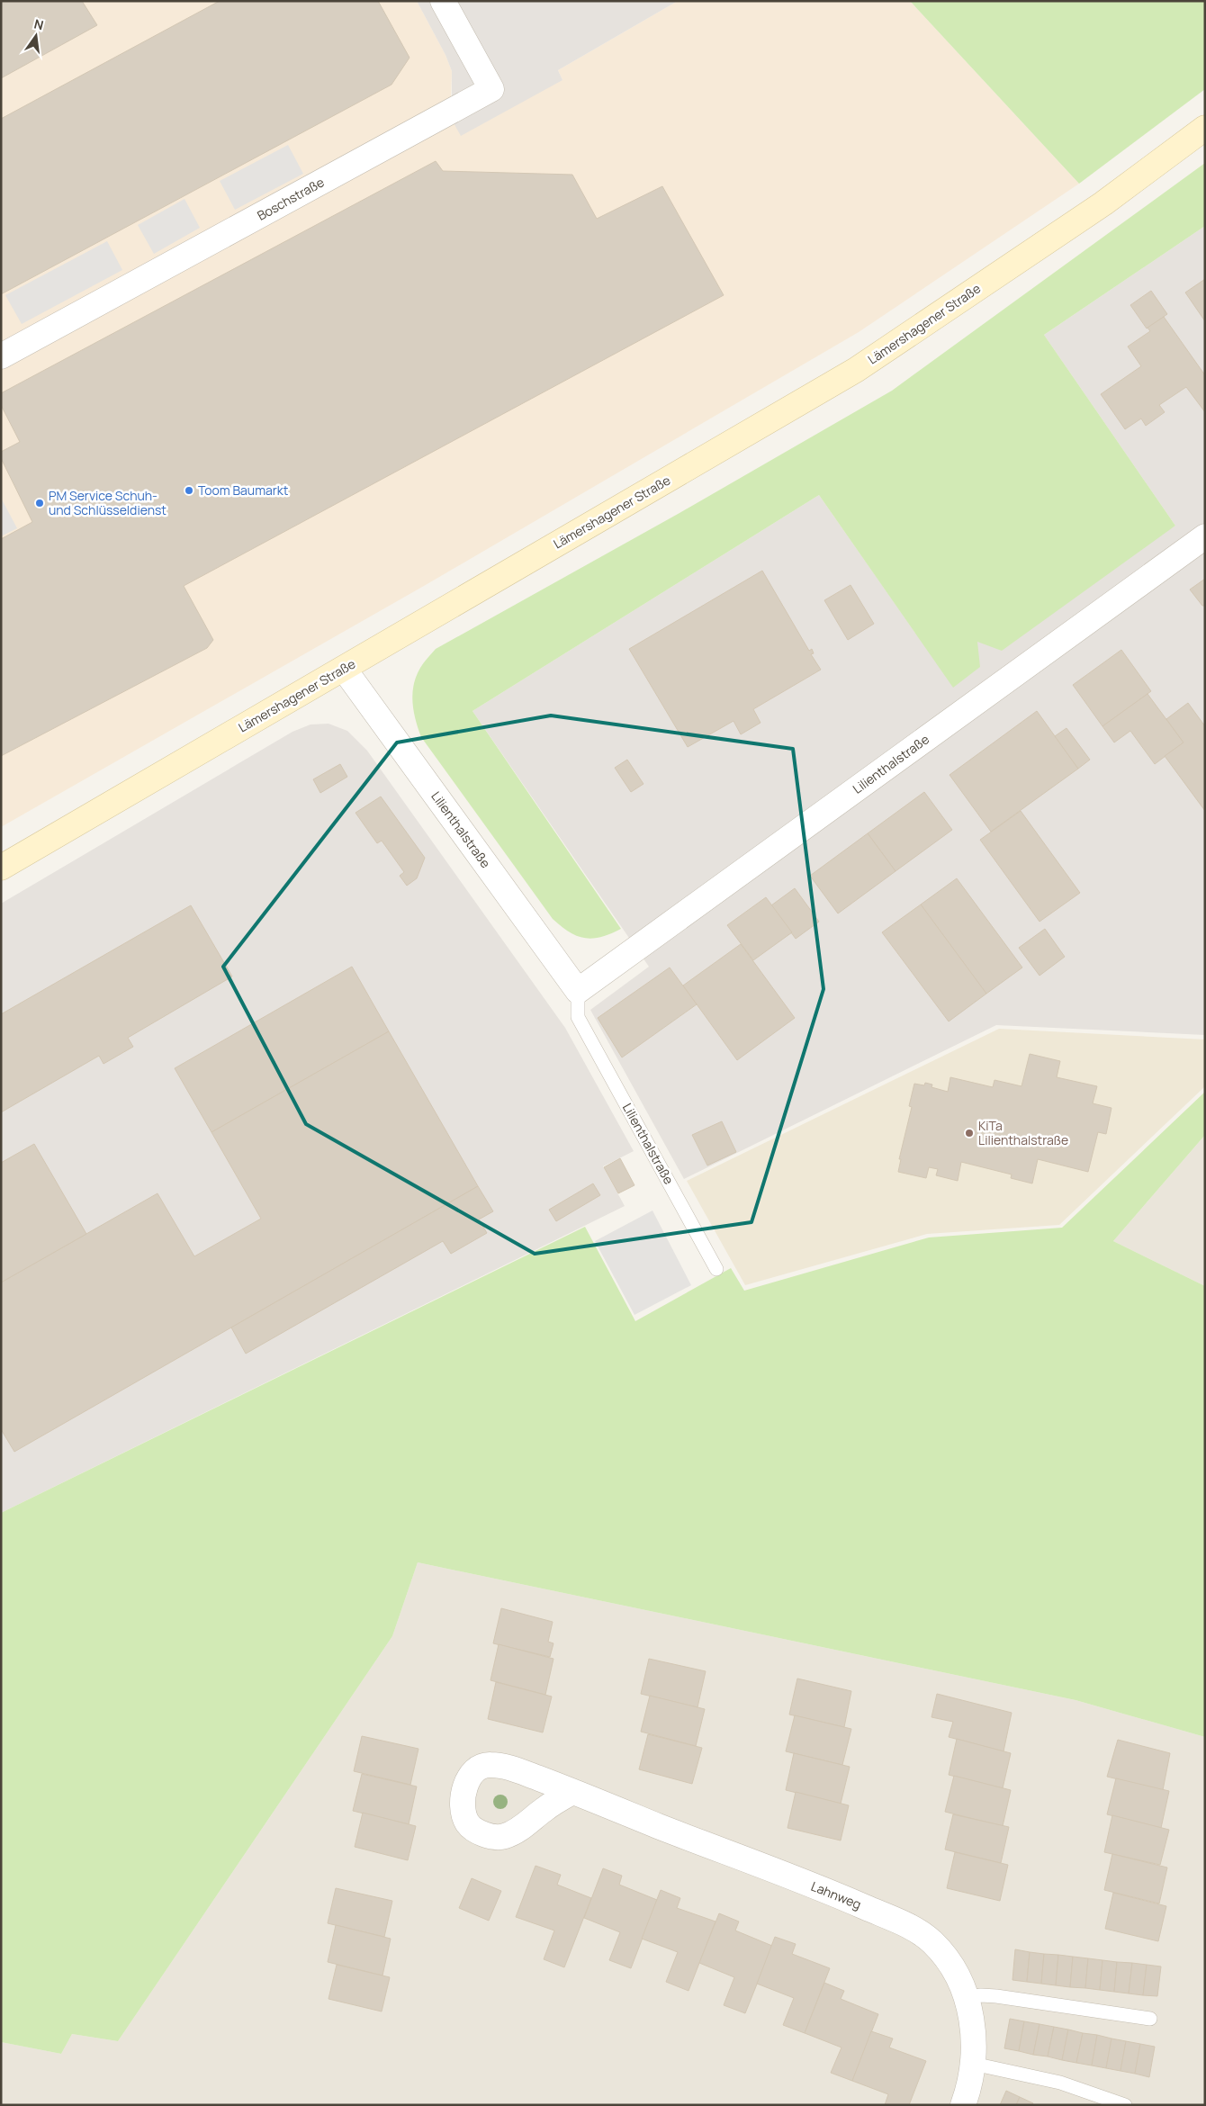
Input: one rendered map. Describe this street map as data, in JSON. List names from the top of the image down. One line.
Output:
{"streets":{"main road":["Lämershagener Straße"],"street":["Boschstraße","Lilienthalstraße","Lahnweg"]},"crossings":[["Lämershagener Straße","Lilienthalstraße"]],"places":["Toom Baumarkt","PM Service Schuh- und Schlüsseldienst","KiTa Lilienthalstraße"],"north":"top"}
